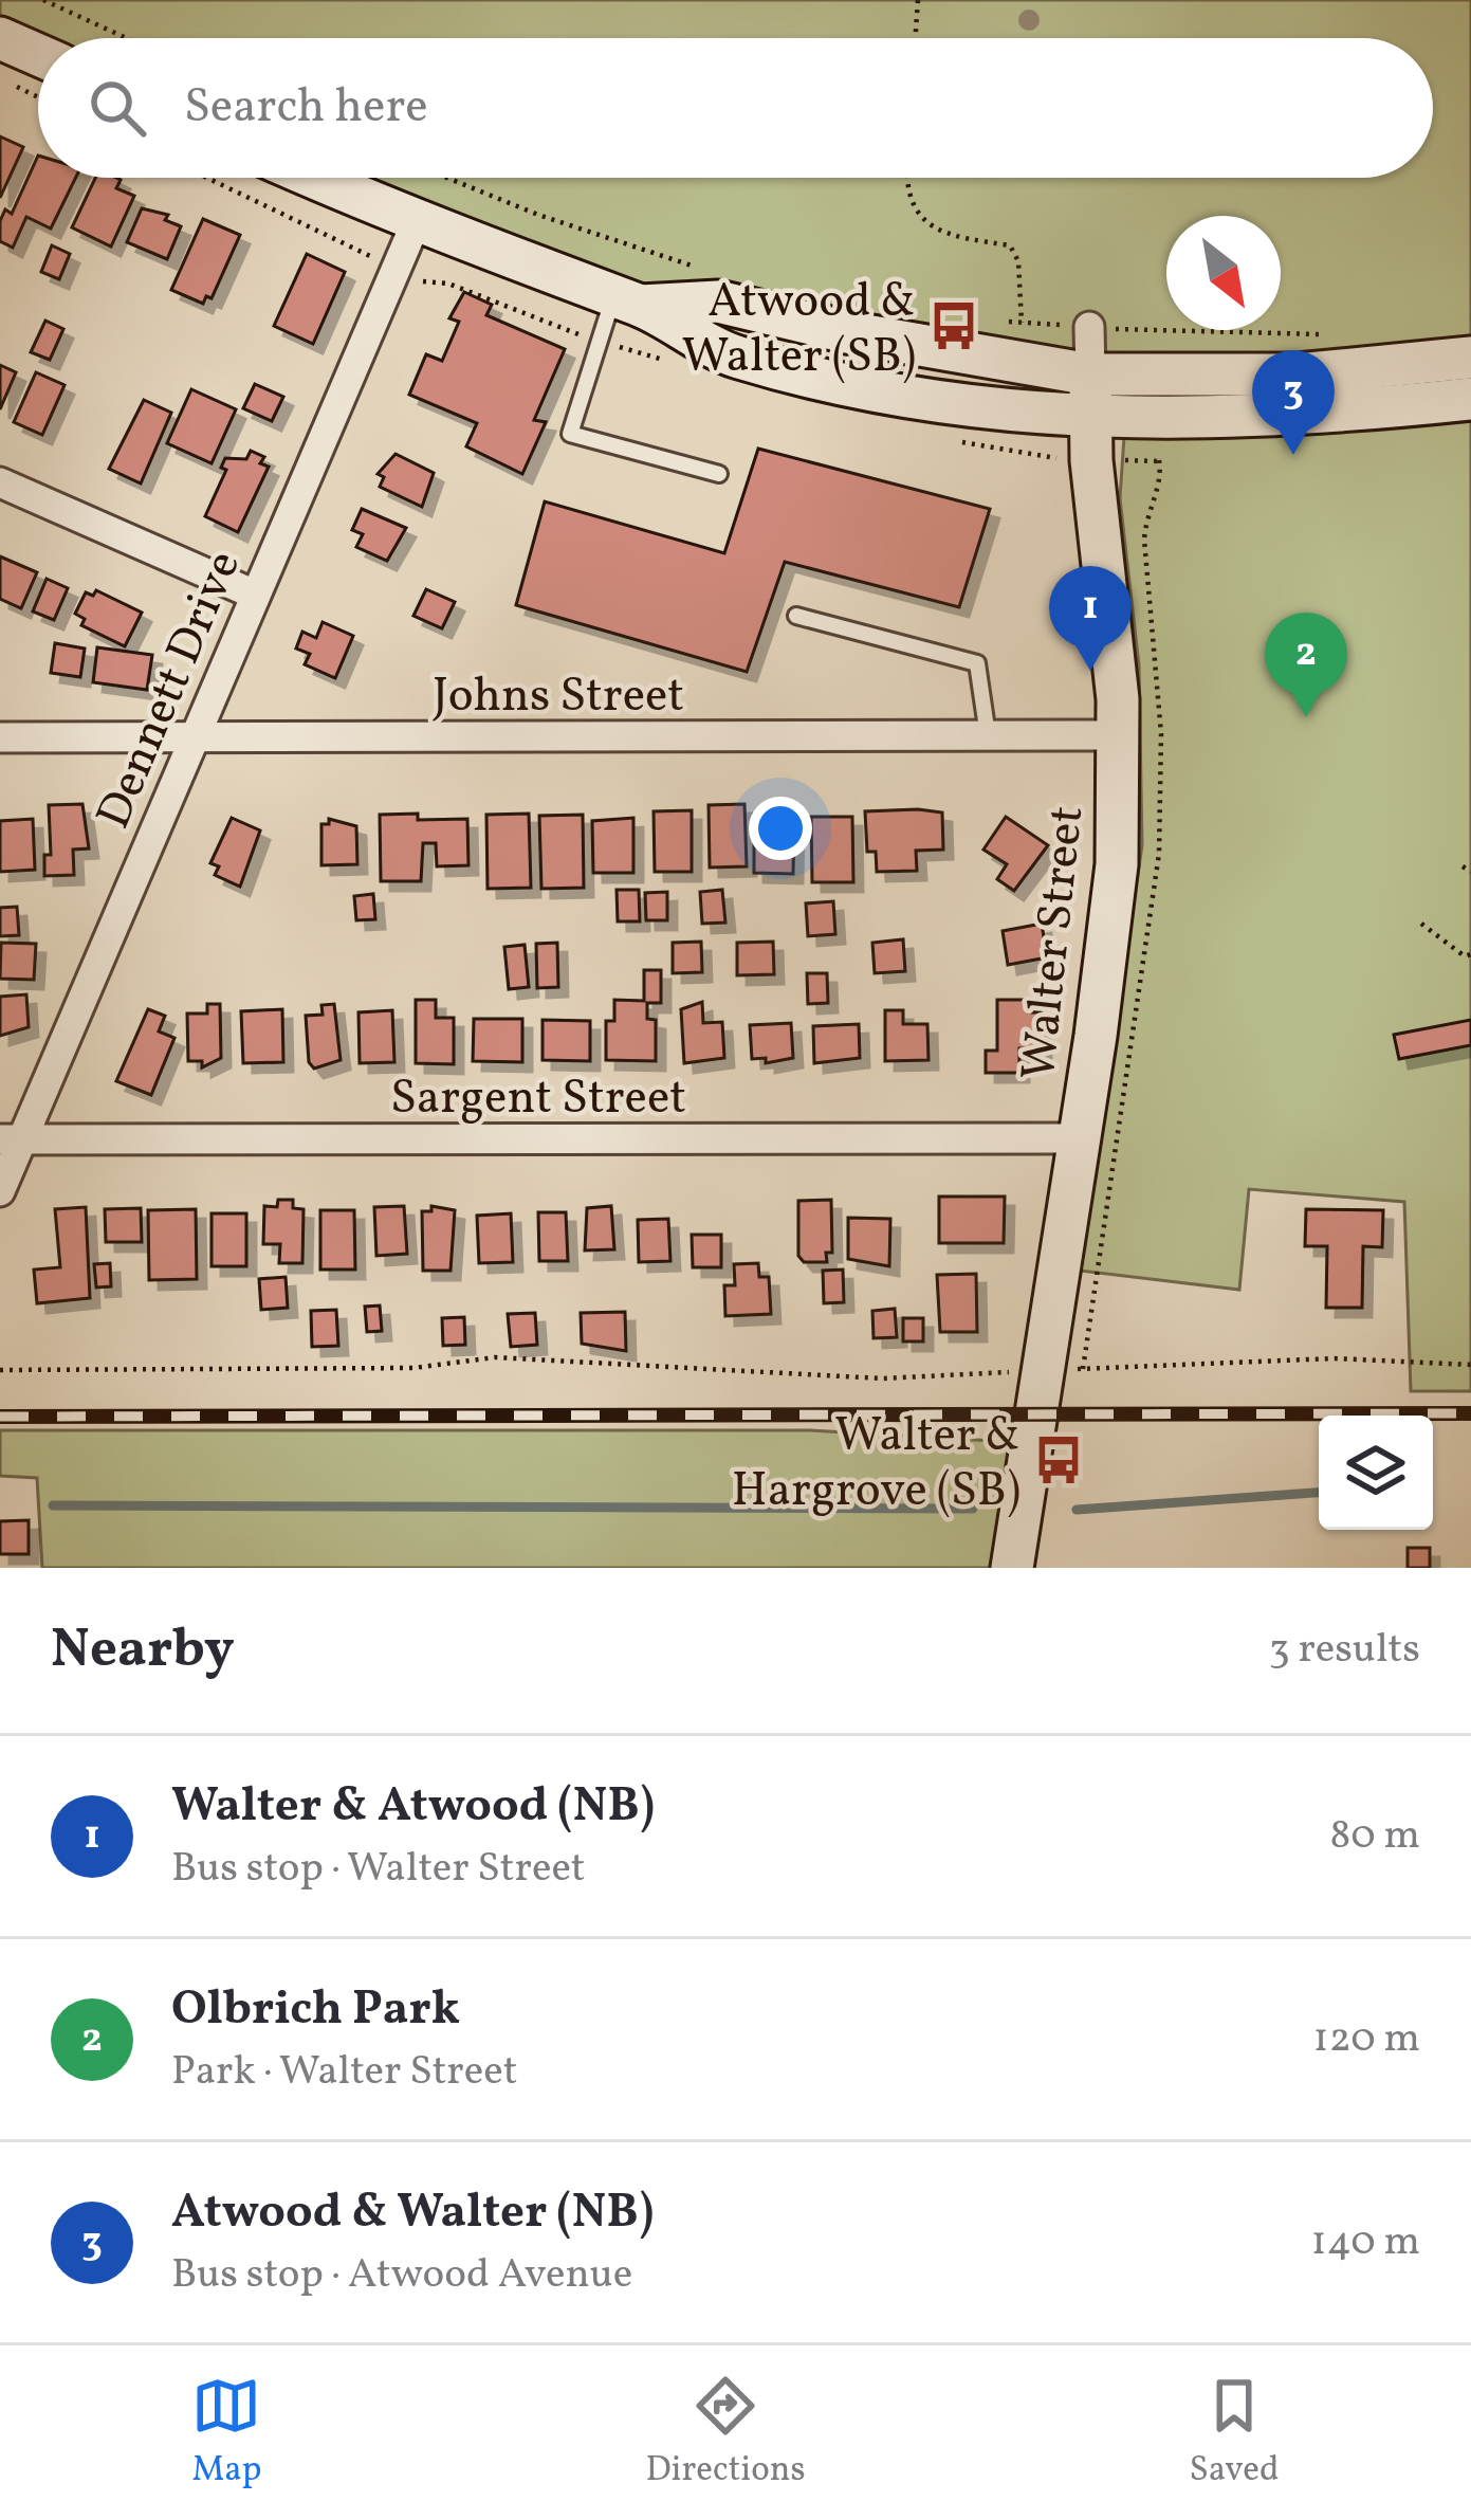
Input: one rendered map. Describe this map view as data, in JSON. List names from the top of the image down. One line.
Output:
{"streets":{"street":["Dennett Drive","Johns Street","Walter Street","Sargent Street"]},"crossings":[["Dennett Drive","Johns Street"],["Dennett Drive","Sargent Street"],["Johns Street","Walter Street"],["Walter Street","Sargent Street"]],"places":{"bus stop":["Atwood & Walter (SB)","Walter & Hargrove (SB)"]},"north":"bottom right","page":{"search":"Search here","pins":["3","1","2"],"heading":["Nearby","3 results"],"list":[{"mark":"1","name":"Walter & Atwood (NB)","note":"Bus stop · Walter Street","value":"80 m"},{"mark":"2","name":"Olbrich Park","note":"Park · Walter Street","value":"120 m"},{"mark":"3","name":"Atwood & Walter (NB)","note":"Bus stop · Atwood Avenue","value":"140 m"}],"nav":["Map","Directions","Saved"]}}
